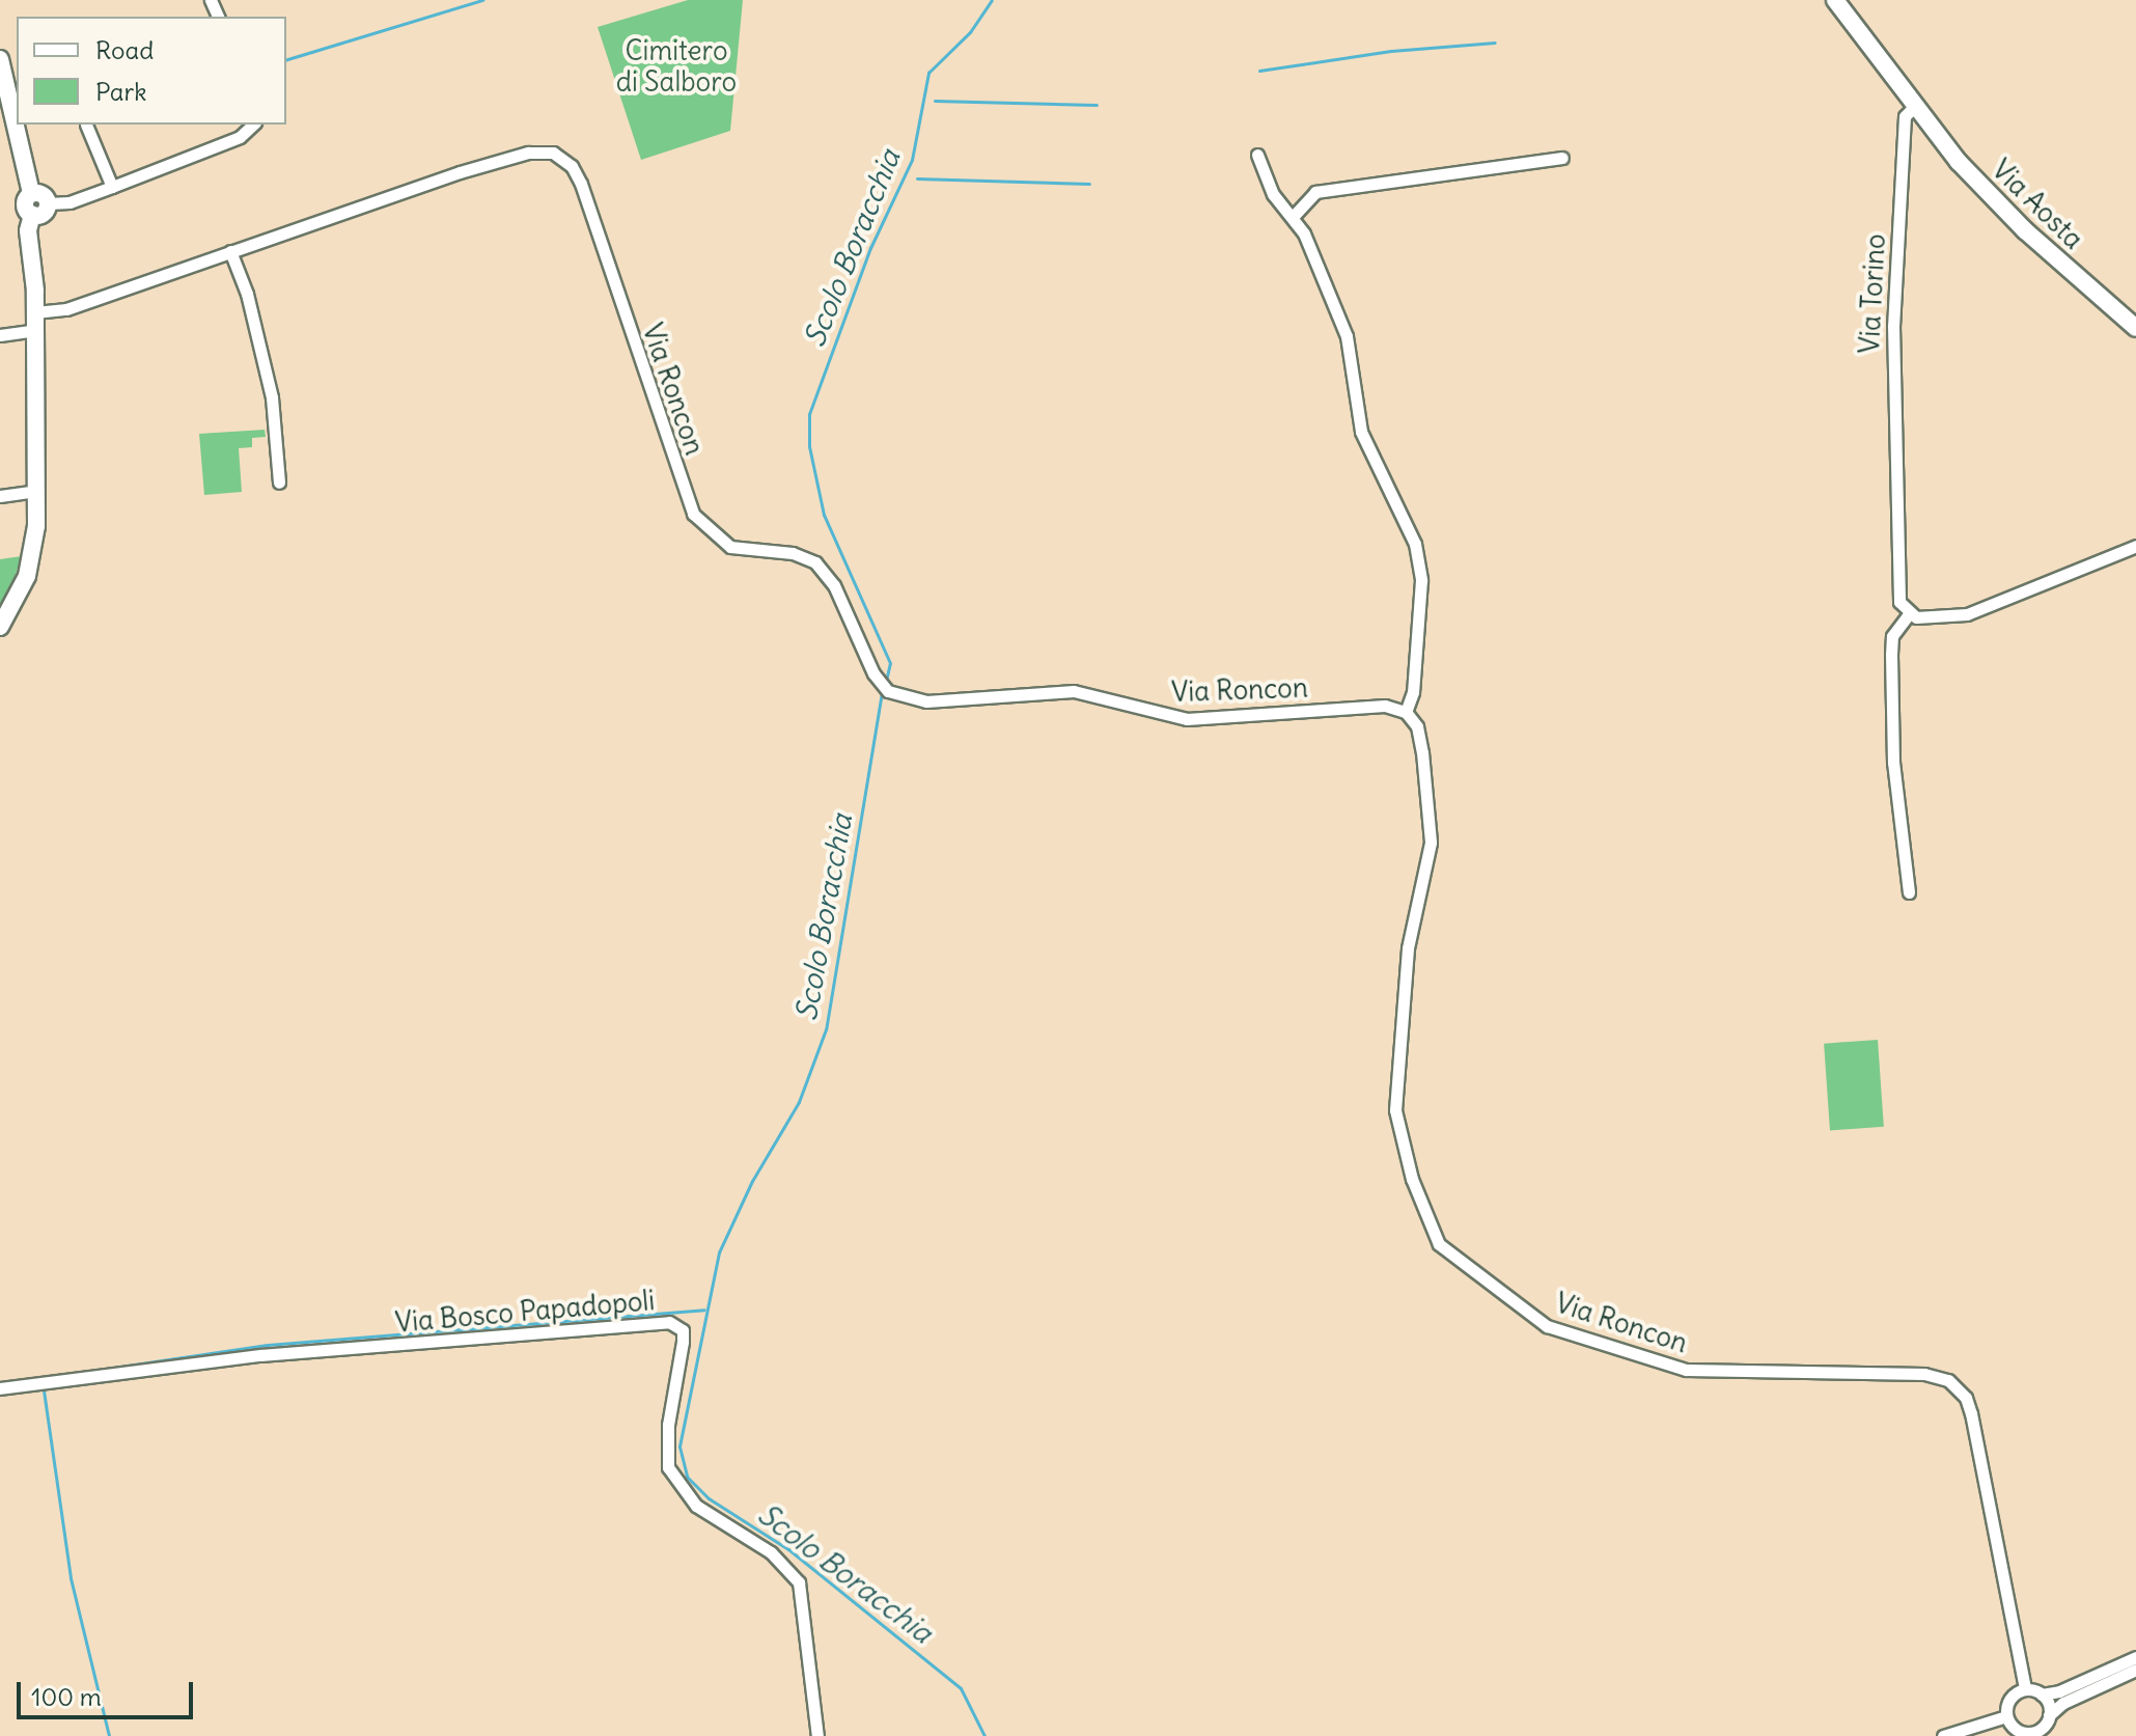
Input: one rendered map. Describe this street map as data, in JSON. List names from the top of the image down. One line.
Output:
{"streets":{"street":["Via Aosta","Via Torino","Via Roncon","Via Bosco Papadopoli"]},"crossings":[["Via Aosta","Via Torino"]],"water":["Scolo Boracchia"],"parks":["Cimitero di Salboro"],"legend":["Road","Park"],"scale_bar":"100 m"}
